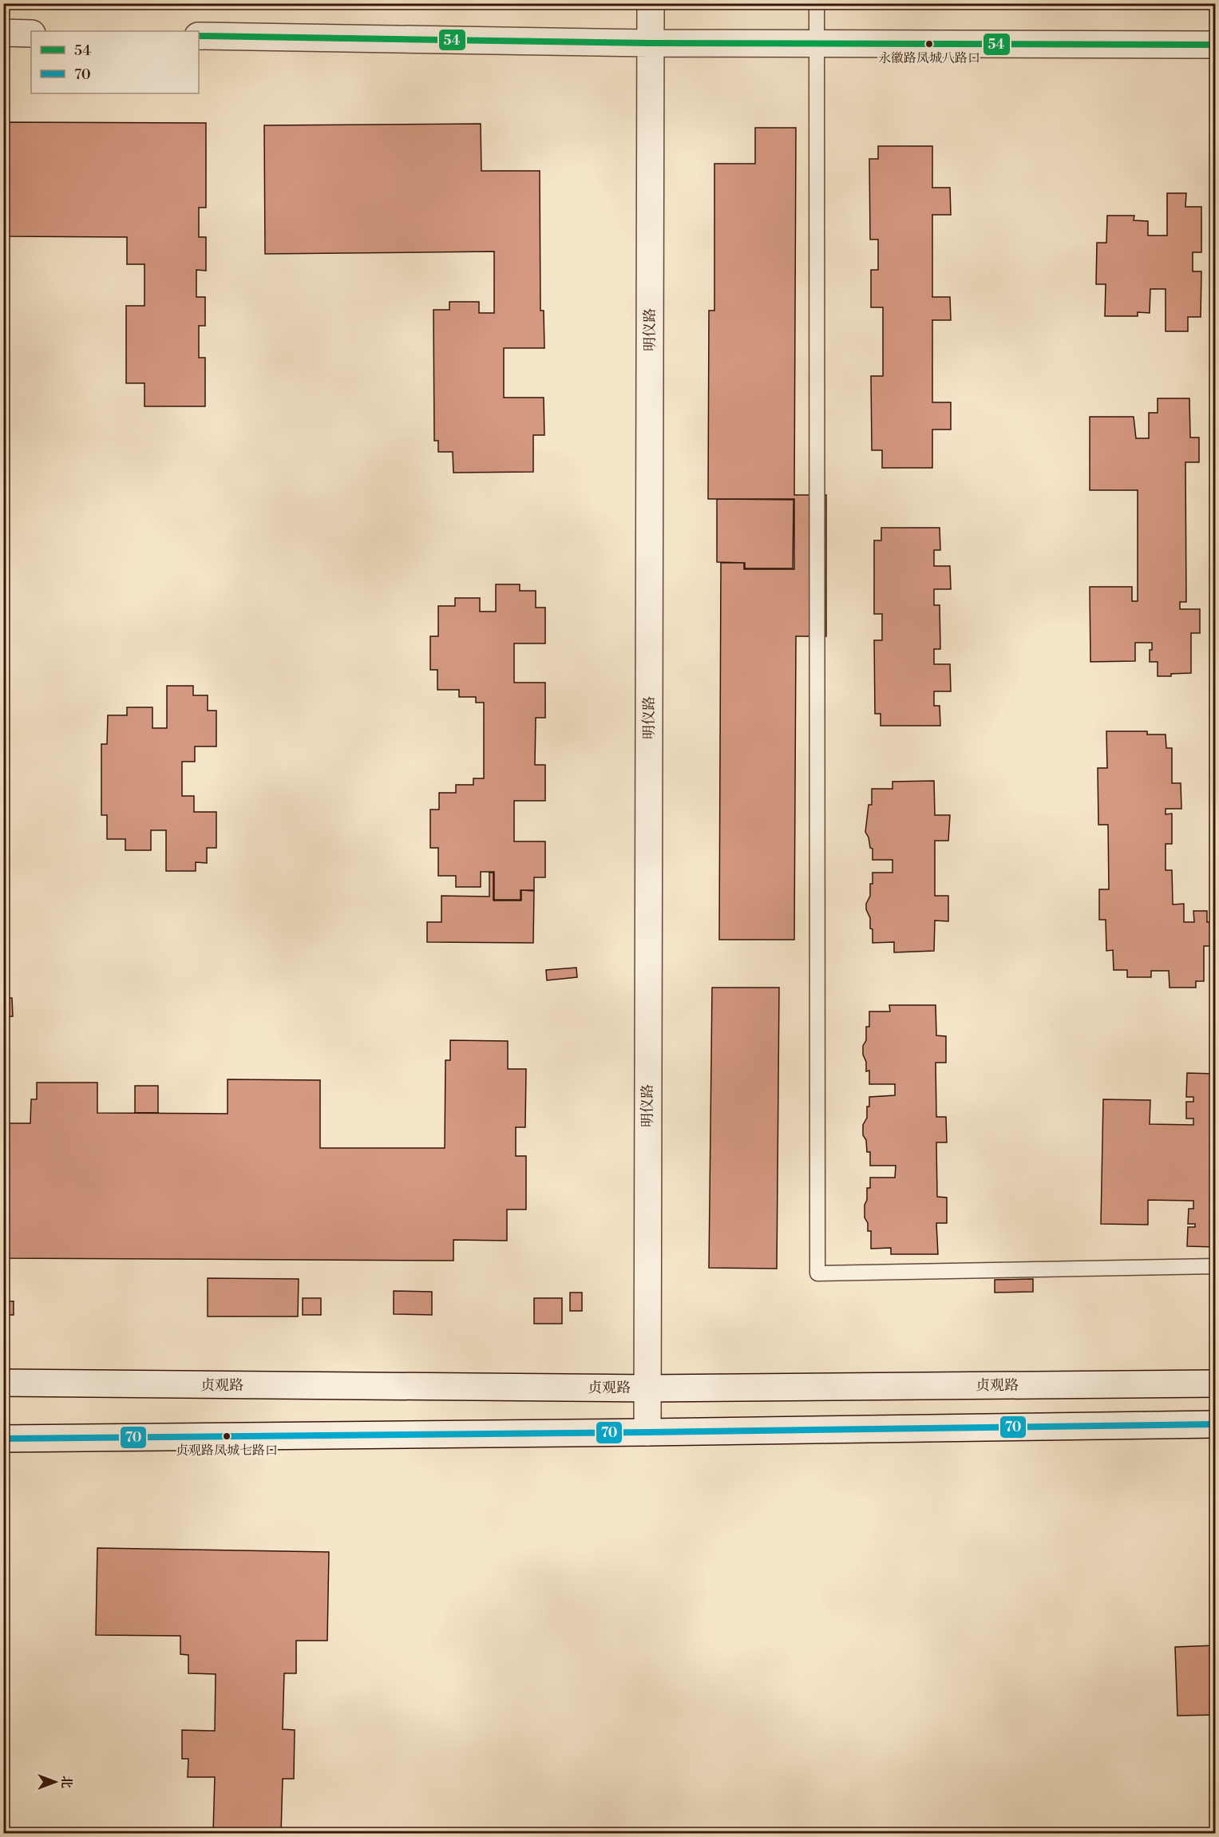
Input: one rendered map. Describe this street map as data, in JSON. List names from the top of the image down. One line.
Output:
{"streets":{"street":["明仪路","贞观路"]},"crossings":[["明仪路","贞观路"]],"places":["永徽路凤城八路口","贞观路凤城七路口"],"lines":["transit line 54","transit line 70"],"legend":["54","70"],"north":"right"}
